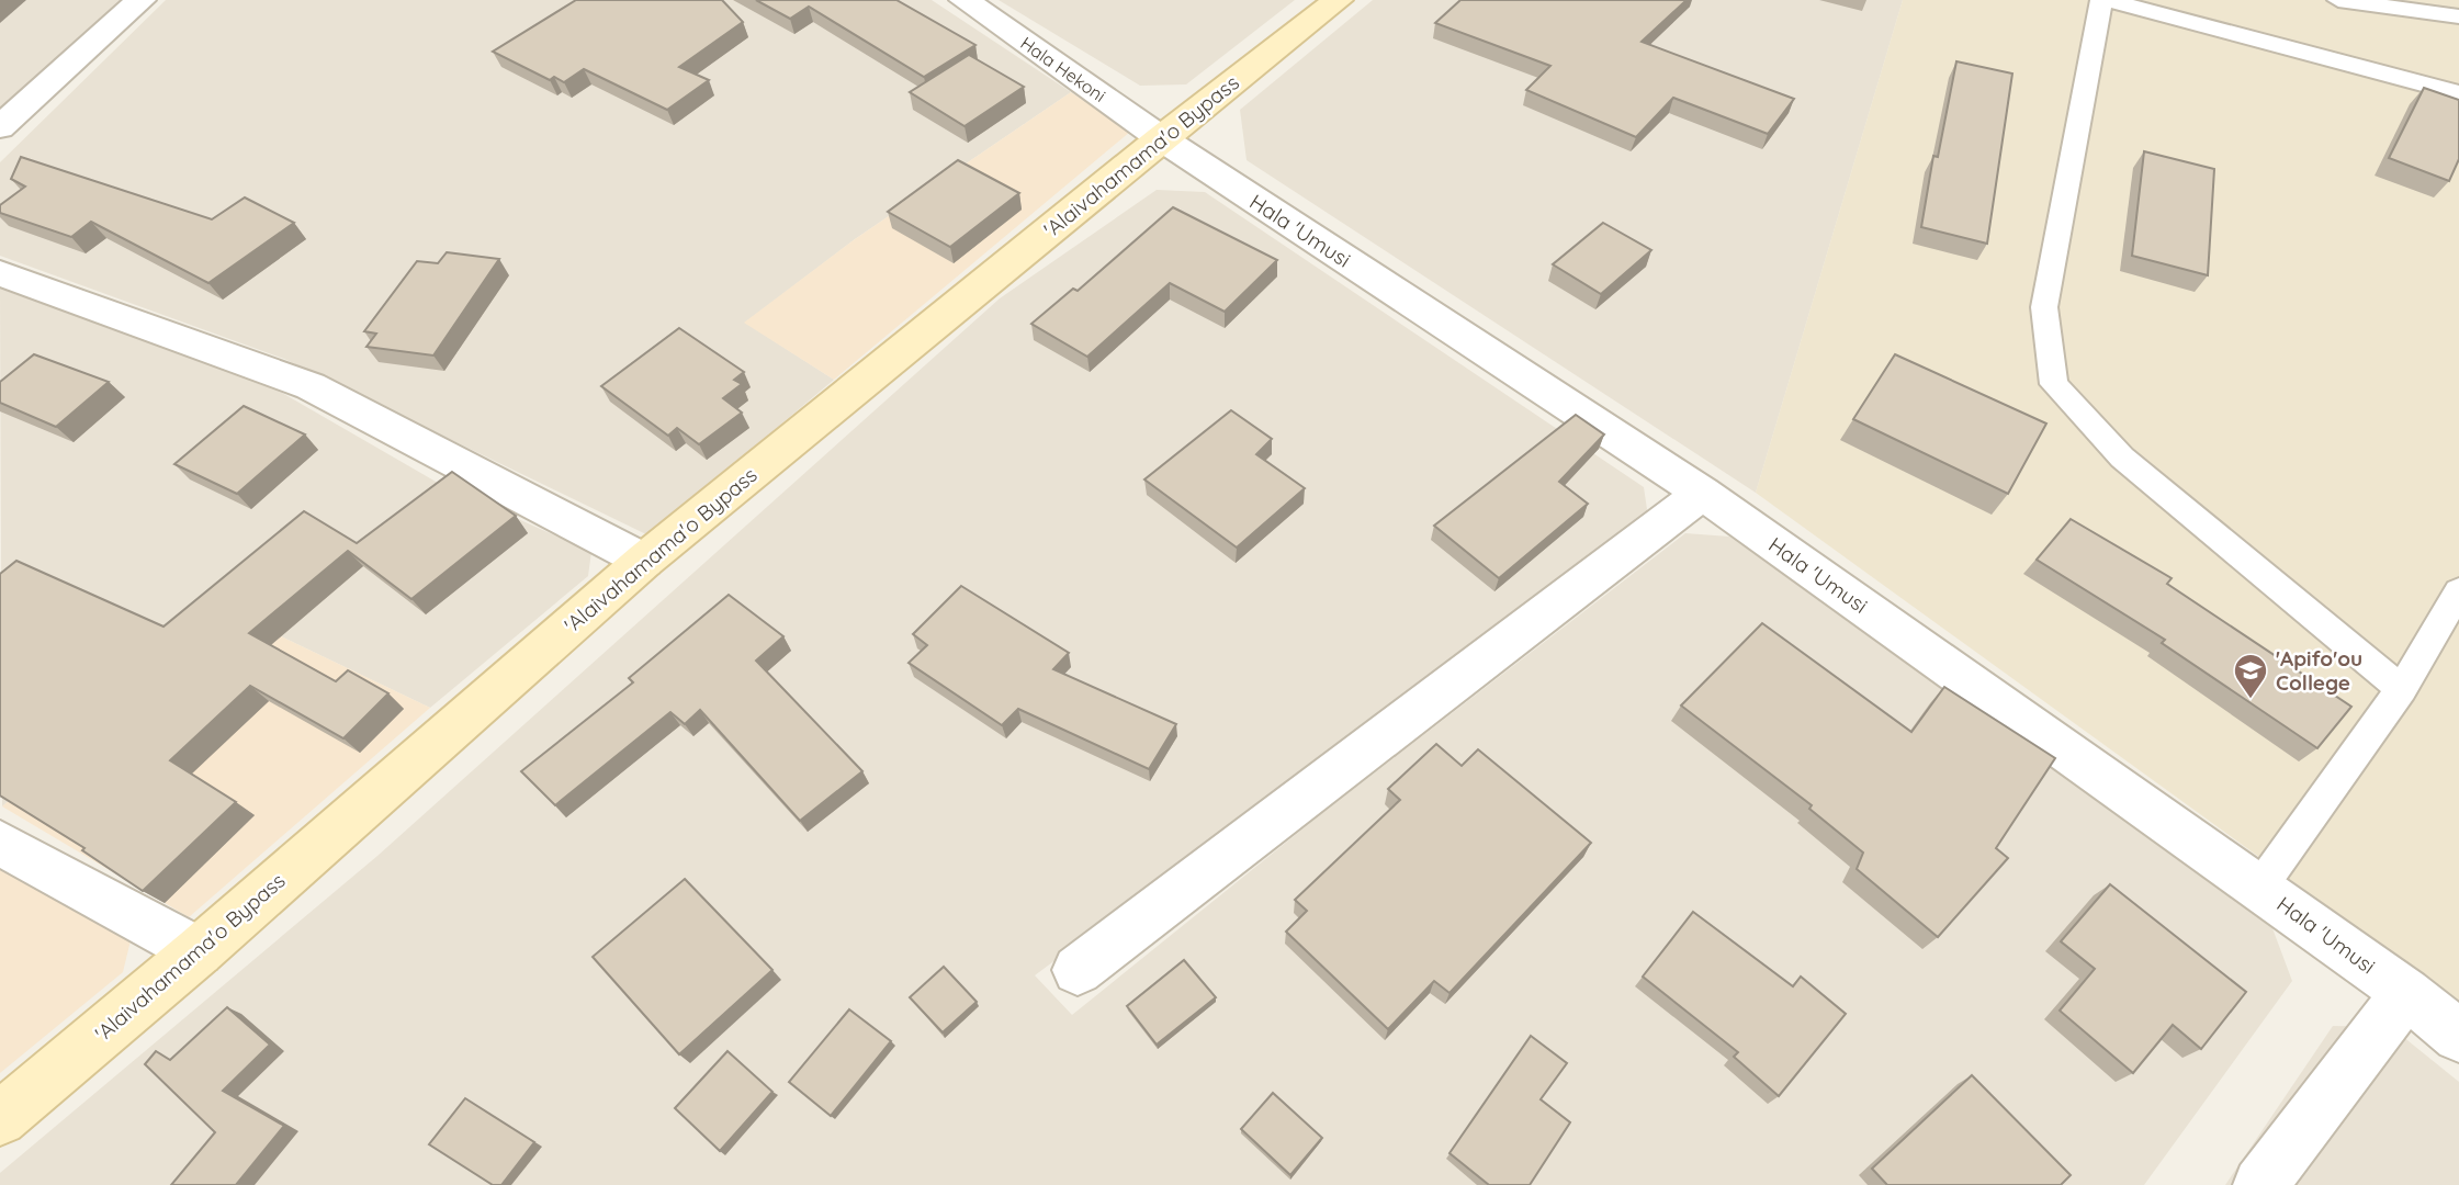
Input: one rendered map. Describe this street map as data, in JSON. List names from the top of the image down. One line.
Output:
{"streets":{"main road":["'Alaivahamama'o Bypass"],"street":["Hala Hekoni","Hala 'Umusi"]},"crossings":[["Hala Hekoni","'Alaivahamama'o Bypass"],["Hala Hekoni","Hala 'Umusi"],["'Alaivahamama'o Bypass","Hala 'Umusi"]],"places":{"school or university":["'Apifo'ou College"]}}
